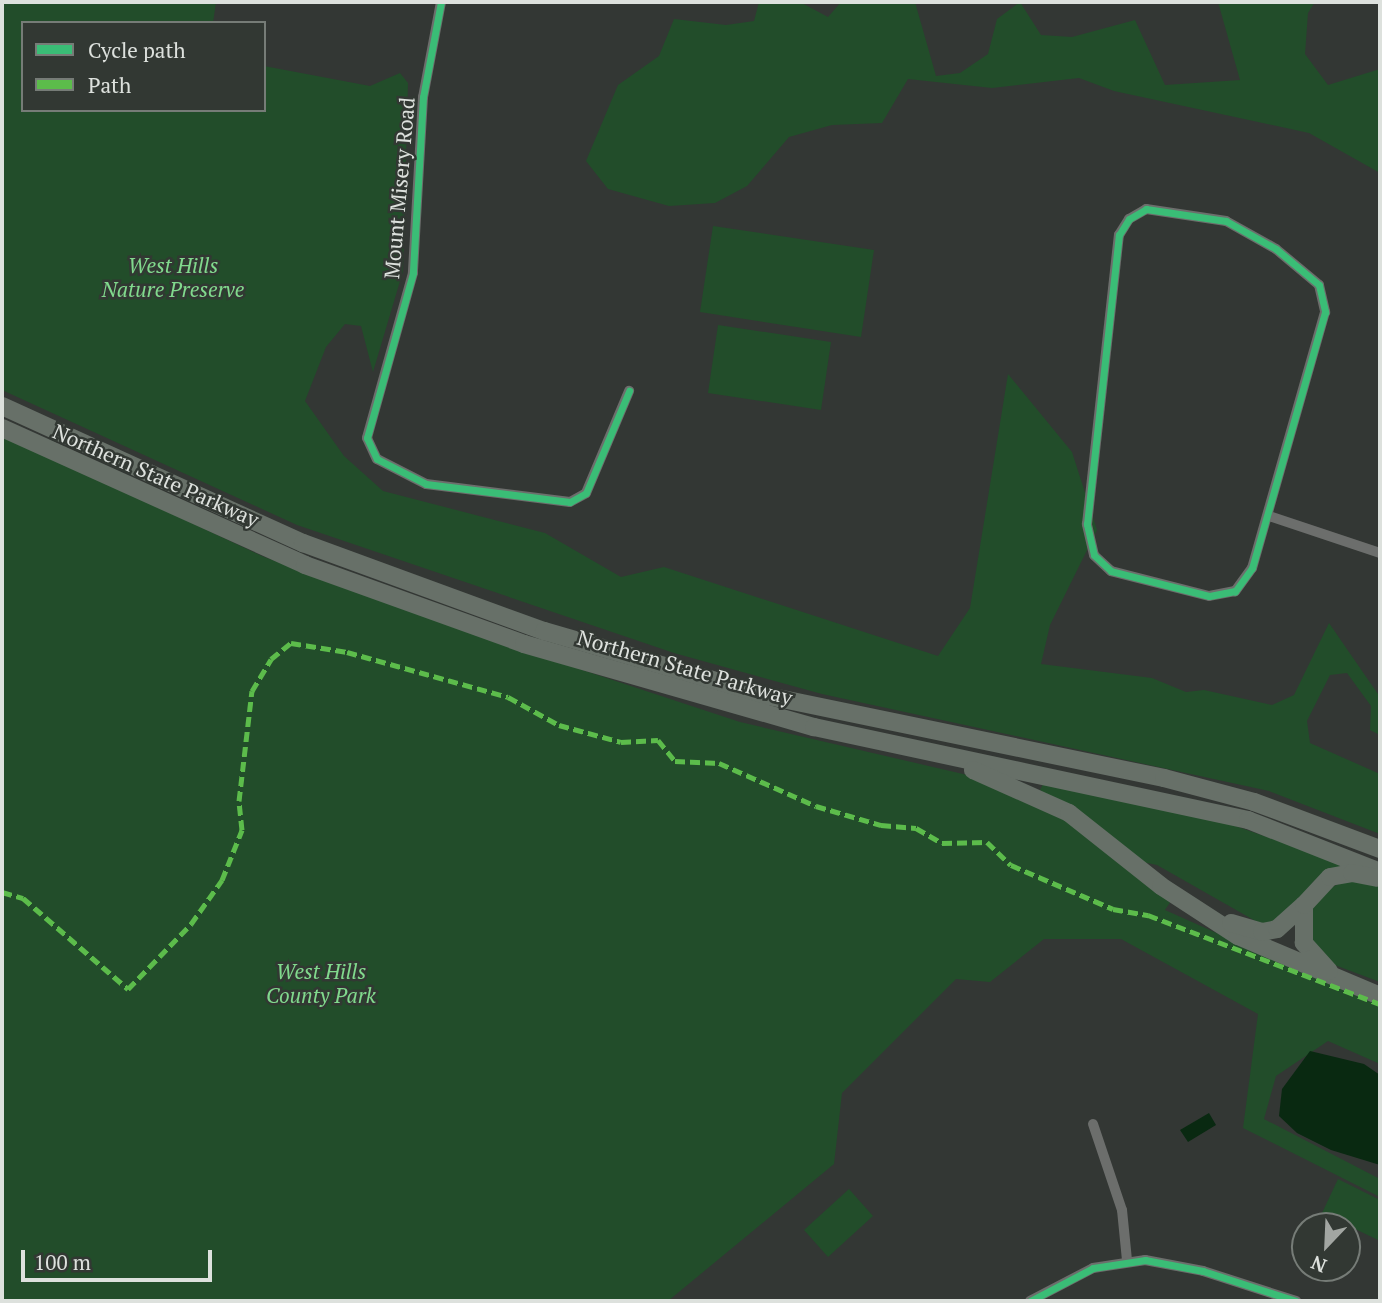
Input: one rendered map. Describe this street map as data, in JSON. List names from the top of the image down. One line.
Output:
{"streets":{"highway":["Northern State Parkway"],"street":["Mount Misery Road"]},"parks":["West Hills Nature Preserve","West Hills County Park"],"legend":["Cycle path","Path"],"scale_bar":"100 m","north":"bottom left"}
